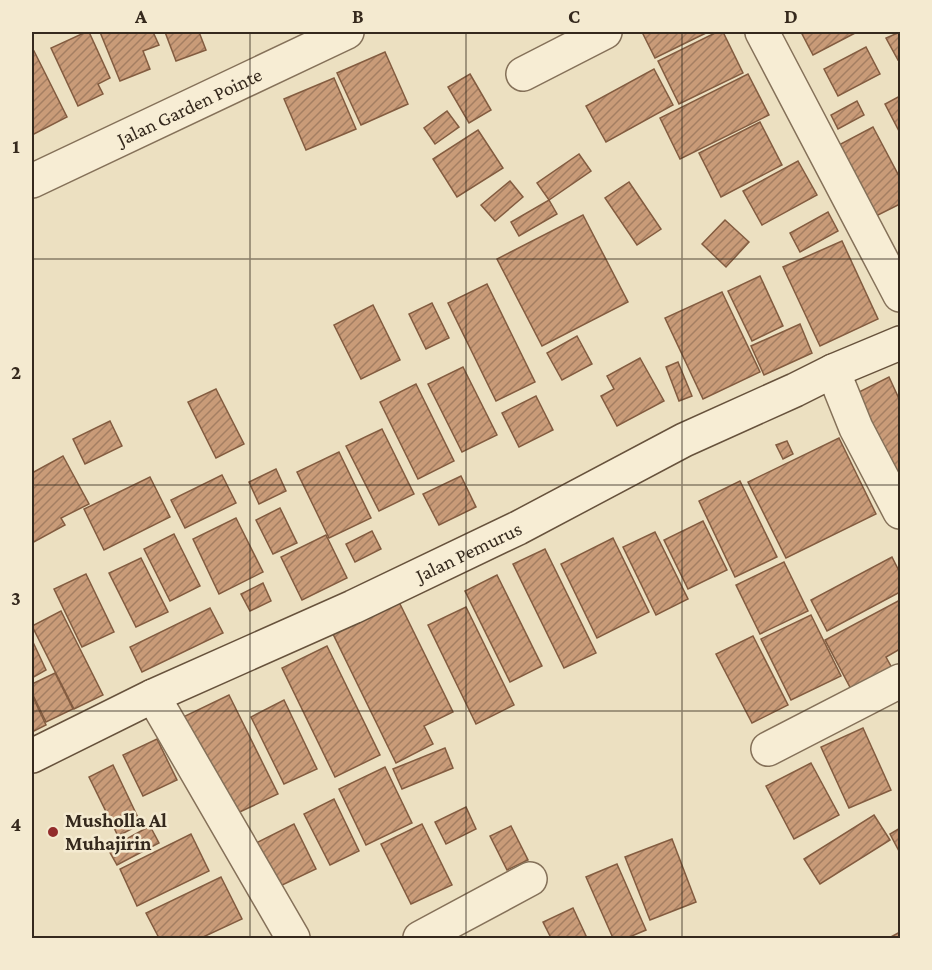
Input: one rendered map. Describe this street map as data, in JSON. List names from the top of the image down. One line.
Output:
{"streets":{"street":["Jalan Garden Pointe","Jalan Pemurus"]},"places":["Musholla Al Muhajirin"],"grid":{"columns":["A","B","C","D"],"rows":["1","2","3","4"]}}
